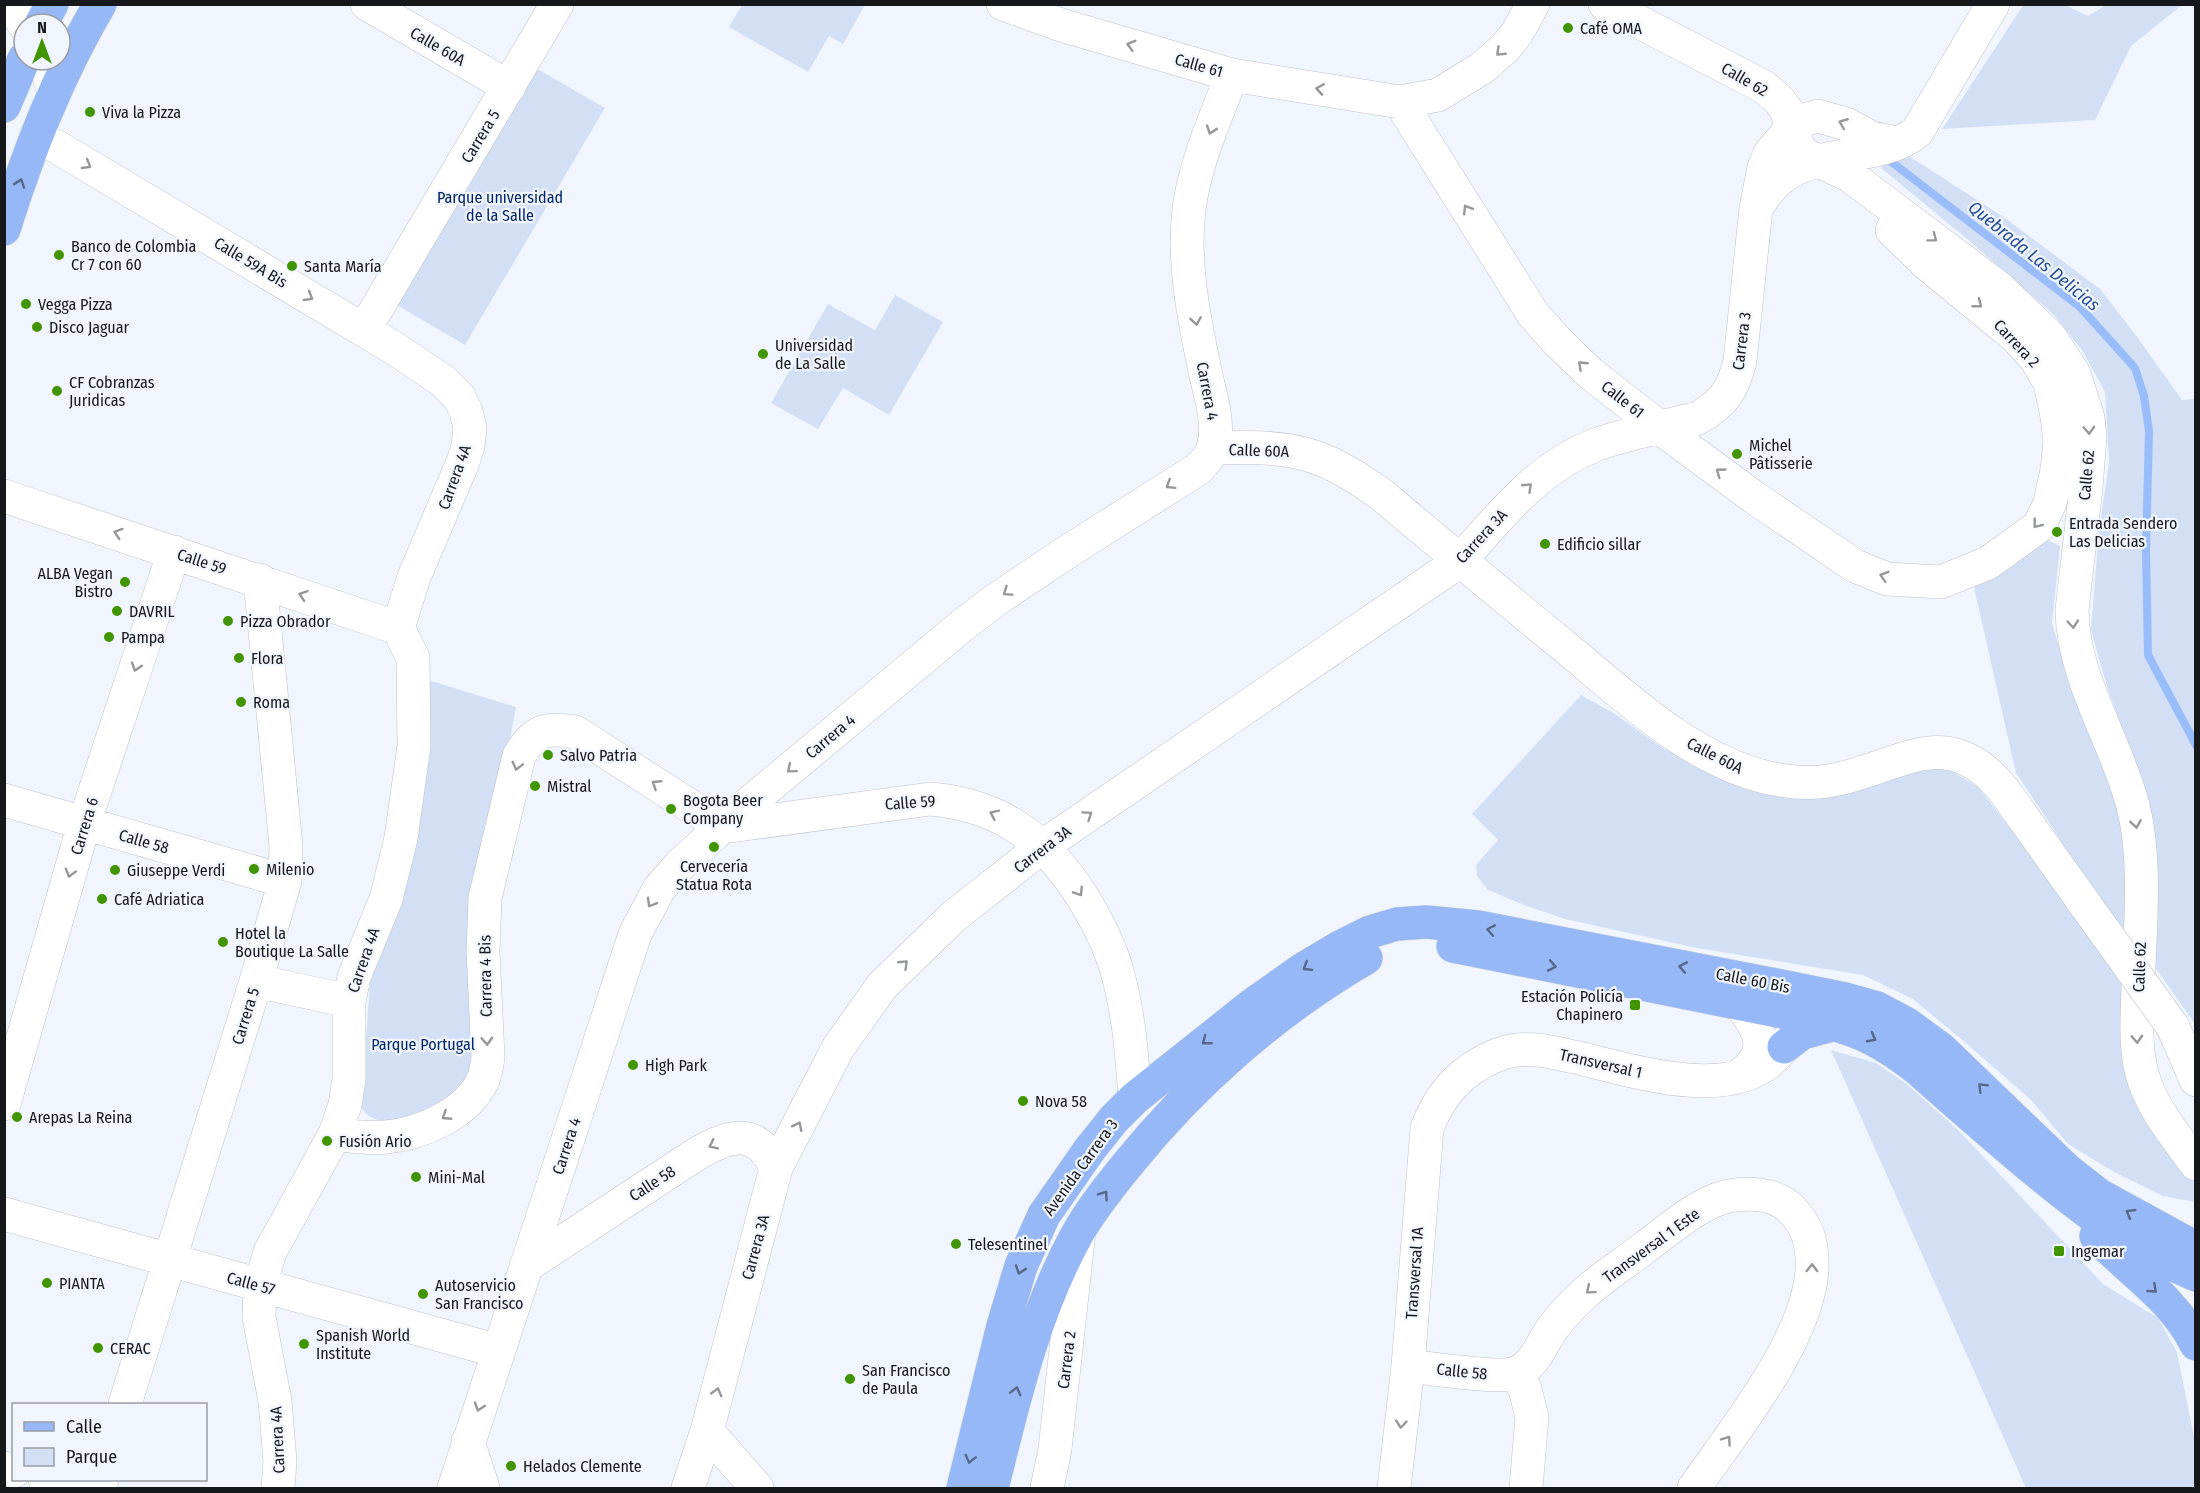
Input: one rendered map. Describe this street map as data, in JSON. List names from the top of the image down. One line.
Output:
{"streets":{"main road":["Calle 60 Bis","Avenida Carrera 3"],"street":["Calle 60A","Calle 61","Calle 62","Carrera 5","Calle 59A Bis","Carrera 3","Carrera 2","Carrera 4","Carrera 4A","Carrera 3A","Calle 59","Carrera 6","Calle 58","Carrera 4 Bis","Transversal 1","Transversal 1 Este","Transversal 1A","Calle 57"]},"crossings":[["Calle 60A","Carrera 5"],["Calle 60A","Carrera 4"],["Calle 60A","Carrera 3A"],["Calle 61","Carrera 3"],["Calle 61","Carrera 2"],["Calle 61","Carrera 4"],["Calle 61","Carrera 3A"],["Calle 62","Carrera 3"],["Calle 62","Carrera 2"],["Carrera 5","Calle 59A Bis"],["Carrera 5","Calle 59"],["Carrera 5","Calle 58"],["Carrera 5","Calle 57"],["Calle 59A Bis","Carrera 4A"],["Carrera 3","Carrera 3A"],["Carrera 4","Calle 59"],["Carrera 4","Calle 58"],["Carrera 4","Carrera 4 Bis"],["Carrera 4","Calle 57"],["Carrera 4A","Calle 59"],["Carrera 4A","Carrera 4 Bis"],["Carrera 4A","Calle 57"],["Carrera 3A","Calle 59"],["Carrera 3A","Calle 58"],["Calle 59","Carrera 6"],["Calle 59","Carrera 4 Bis"],["Calle 59","Avenida Carrera 3"],["Carrera 6","Calle 58"],["Calle 58","Transversal 1 Este"],["Calle 58","Transversal 1A"],["Calle 60 Bis","Transversal 1"],["Calle 60 Bis","Avenida Carrera 3"],["Transversal 1","Transversal 1A"]],"one_way":["Calle 61","Calle 62","Calle 59A Bis","Carrera 4","Carrera 3A","Carrera 6","Calle 58"],"water":["Quebrada Las Delicias"],"parks":["Parque universidad de la Salle","Parque Portugal"],"places":{"other":["Café OMA","Viva la Pizza","Banco de Colombia Cr 7 con 60","Santa María","Vegga Pizza","Disco Jaguar","Universidad de La Salle","CF Cobranzas Juridicas","Michel Pâtisserie","Entrada Sendero Las Delicias","Edificio sillar","ALBA Vegan Bistro","DAVRIL","Pizza Obrador","Pampa","Flora","Roma","Salvo Patria","Mistral","Bogota Beer Company","Cervecería Statua Rota","Milenio","Giuseppe Verdi","Café Adriatica","Hotel la Boutique La Salle","High Park","Nova 58","Arepas La Reina","Fusión Ario","Mini-Mal","Telesentinel","PIANTA","Autoservicio San Francisco","Spanish World Institute","CERAC","San Francisco de Paula","Helados Clemente"],"transit":["Estación Policía Chapinero","Ingemar"]},"legend":["Calle","Parque"],"north":"top"}
